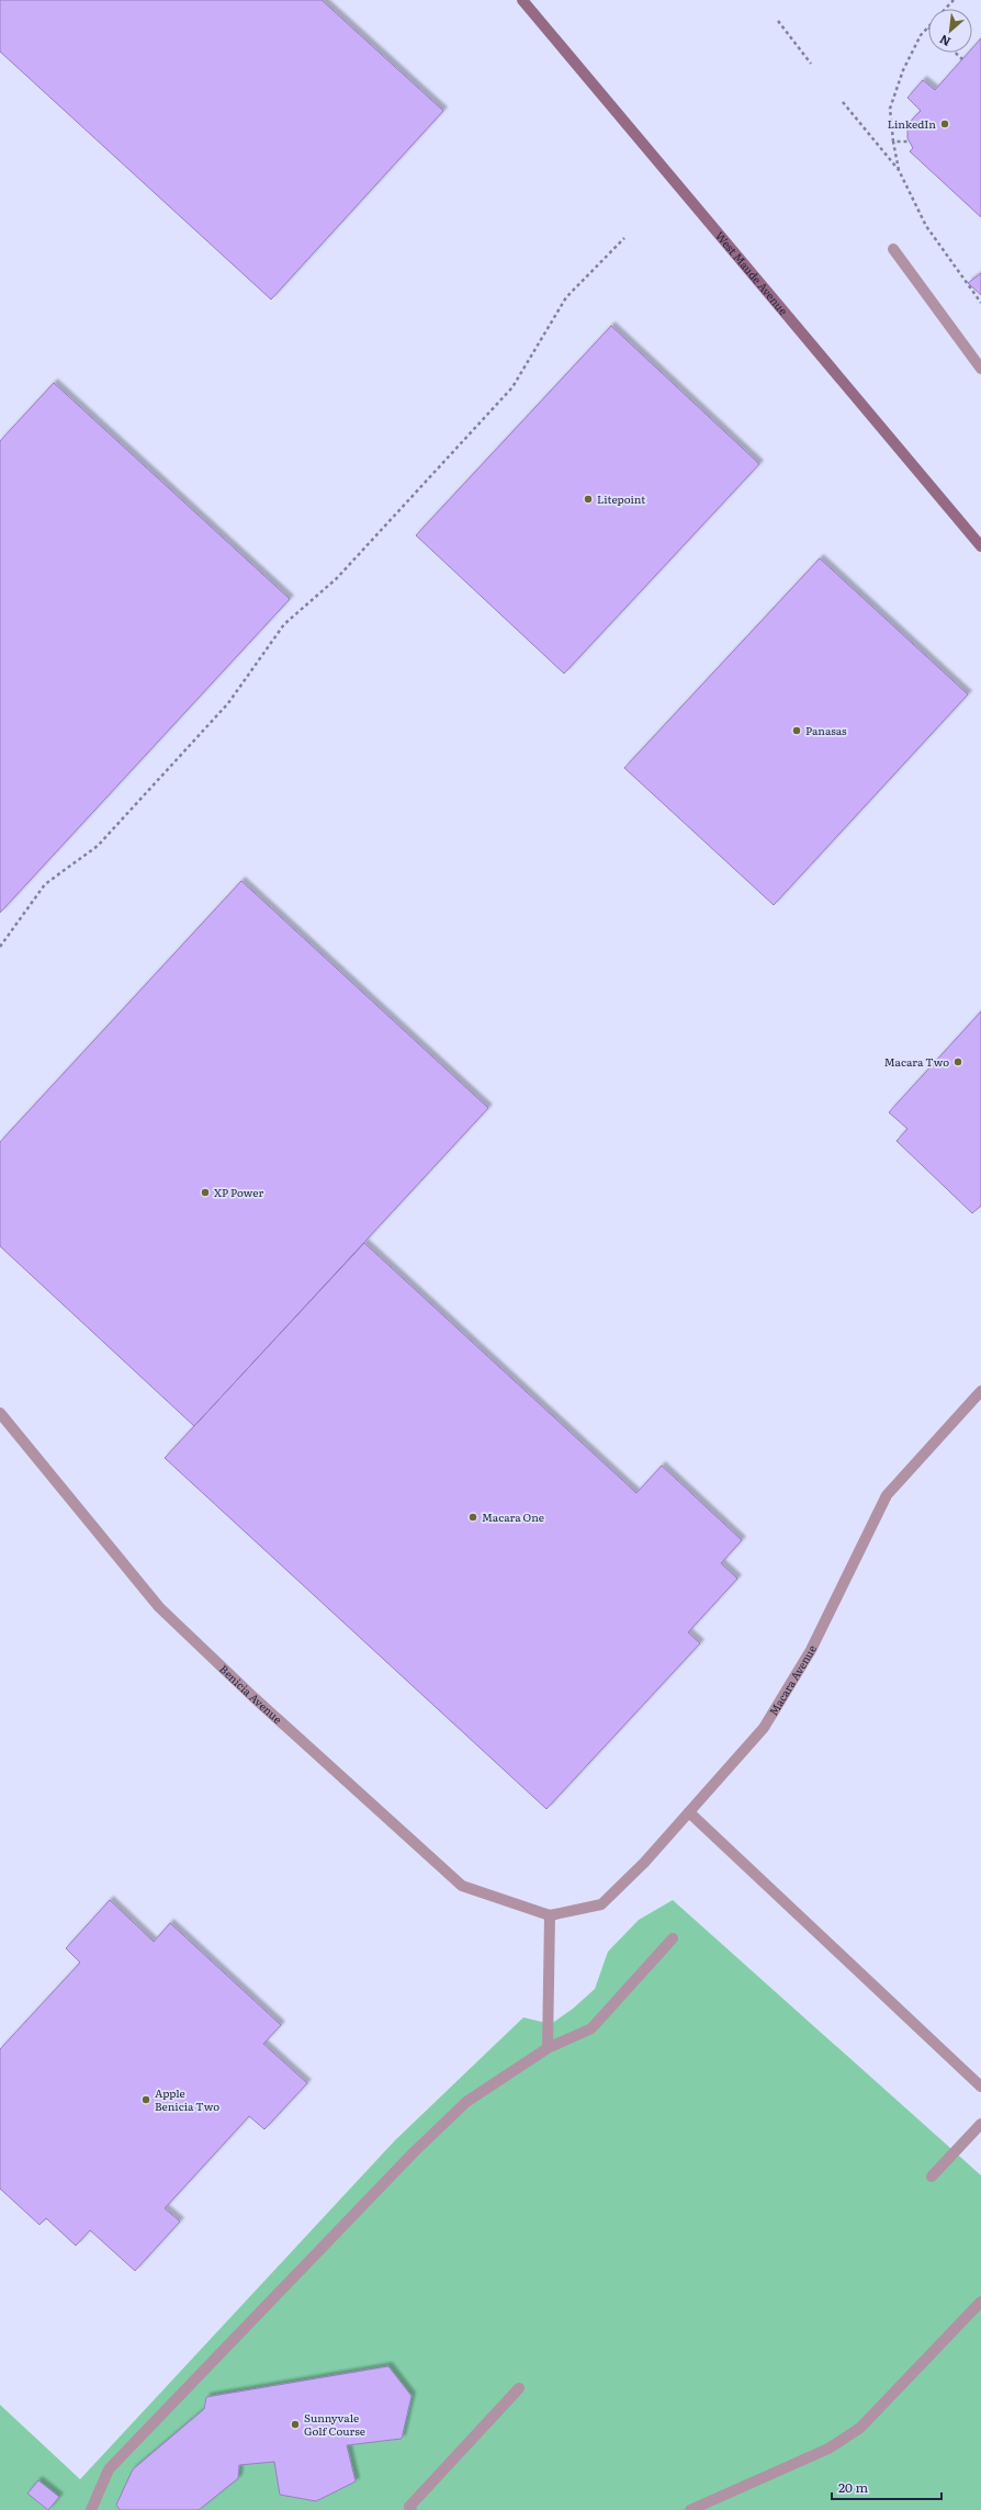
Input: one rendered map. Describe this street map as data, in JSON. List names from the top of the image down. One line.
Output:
{"streets":{"main road":["West Maude Avenue"],"street":["Macara Avenue","Benicia Avenue"]},"crossings":[["Macara Avenue","Benicia Avenue"]],"places":["LinkedIn","Litepoint","Panasas","Macara Two","XP Power","Macara One","Apple Benicia Two","Sunnyvale Golf Course"],"scale_bar":"20 m","north":"bottom left"}
